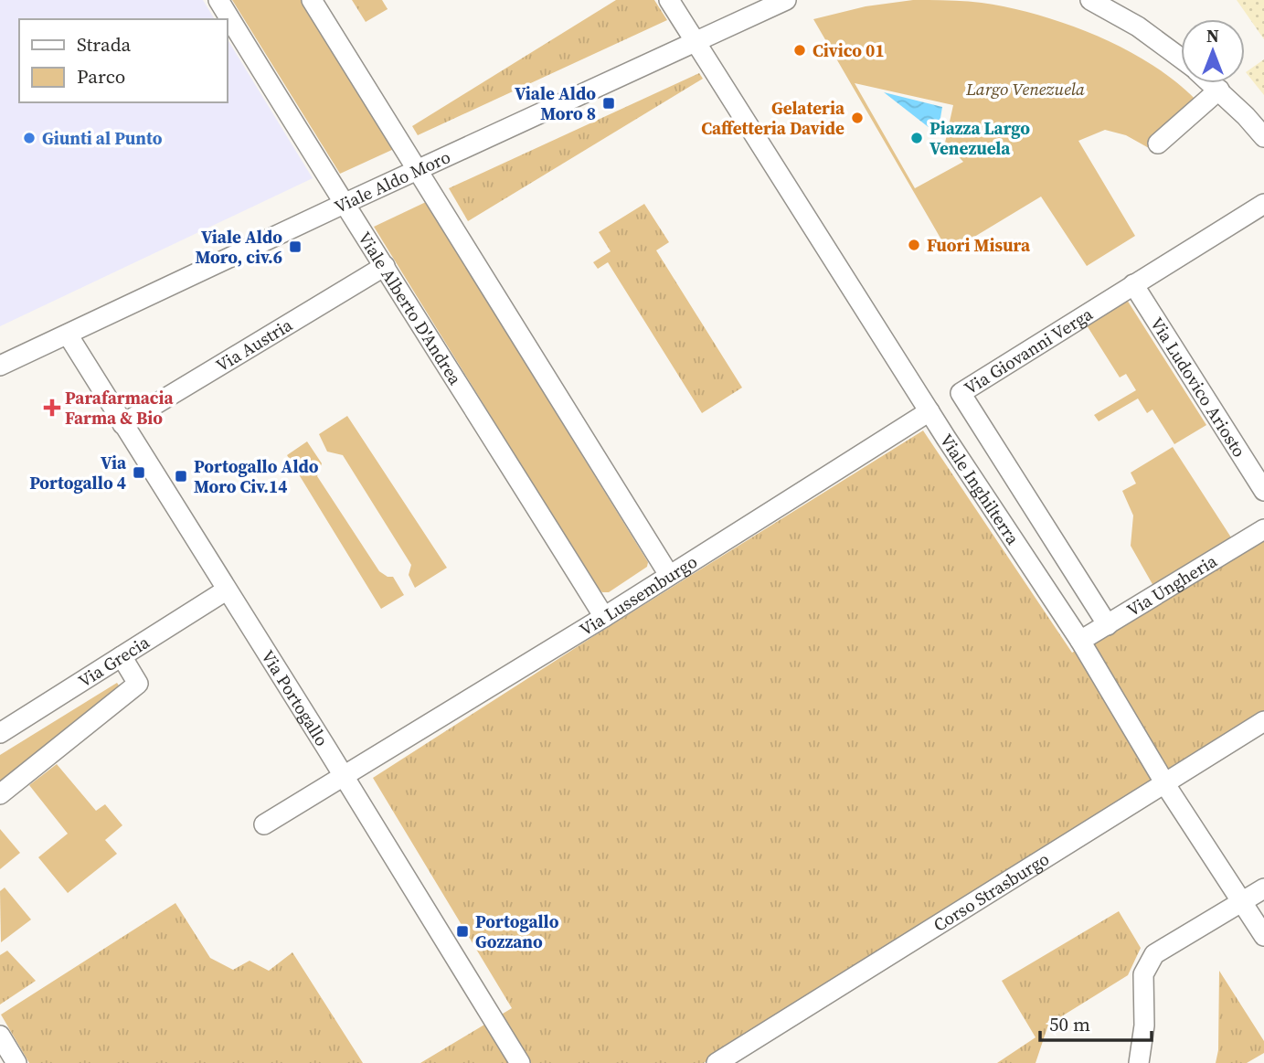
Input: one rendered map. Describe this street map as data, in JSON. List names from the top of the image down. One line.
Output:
{"streets":{"street":["Viale Aldo Moro","Viale Alberto D'Andrea","Via Austria","Via Giovanni Verga","Via Ludovico Ariosto","Viale Inghilterra","Via Ungheria","Via Lussemburgo","Via Grecia","Via Portogallo","Corso Strasburgo"]},"crossings":[["Viale Aldo Moro","Viale Alberto D'Andrea"],["Viale Aldo Moro","Viale Inghilterra"],["Viale Aldo Moro","Via Portogallo"],["Viale Alberto D'Andrea","Via Austria"],["Viale Alberto D'Andrea","Via Lussemburgo"],["Via Austria","Via Portogallo"],["Via Giovanni Verga","Via Ludovico Ariosto"],["Via Giovanni Verga","Via Ungheria"],["Viale Inghilterra","Via Ungheria"],["Viale Inghilterra","Via Lussemburgo"],["Viale Inghilterra","Corso Strasburgo"],["Via Lussemburgo","Via Portogallo"],["Via Grecia","Via Portogallo"]],"parks":["Largo Venezuela"],"places":{"other":["Civico 01","Gelateria Caffetteria Davide","Giunti al Punto","Piazza Largo Venezuela","Fuori Misura"],"transit":["Viale Aldo Moro 8","Viale Aldo Moro, civ.6","Via Portogallo 4","Portogallo Aldo Moro Civ.14","Portogallo Gozzano"],"health":["Parafarmacia Farma & Bio"]},"legend":["Strada","Parco"],"scale_bar":"50 m","north":"top"}
